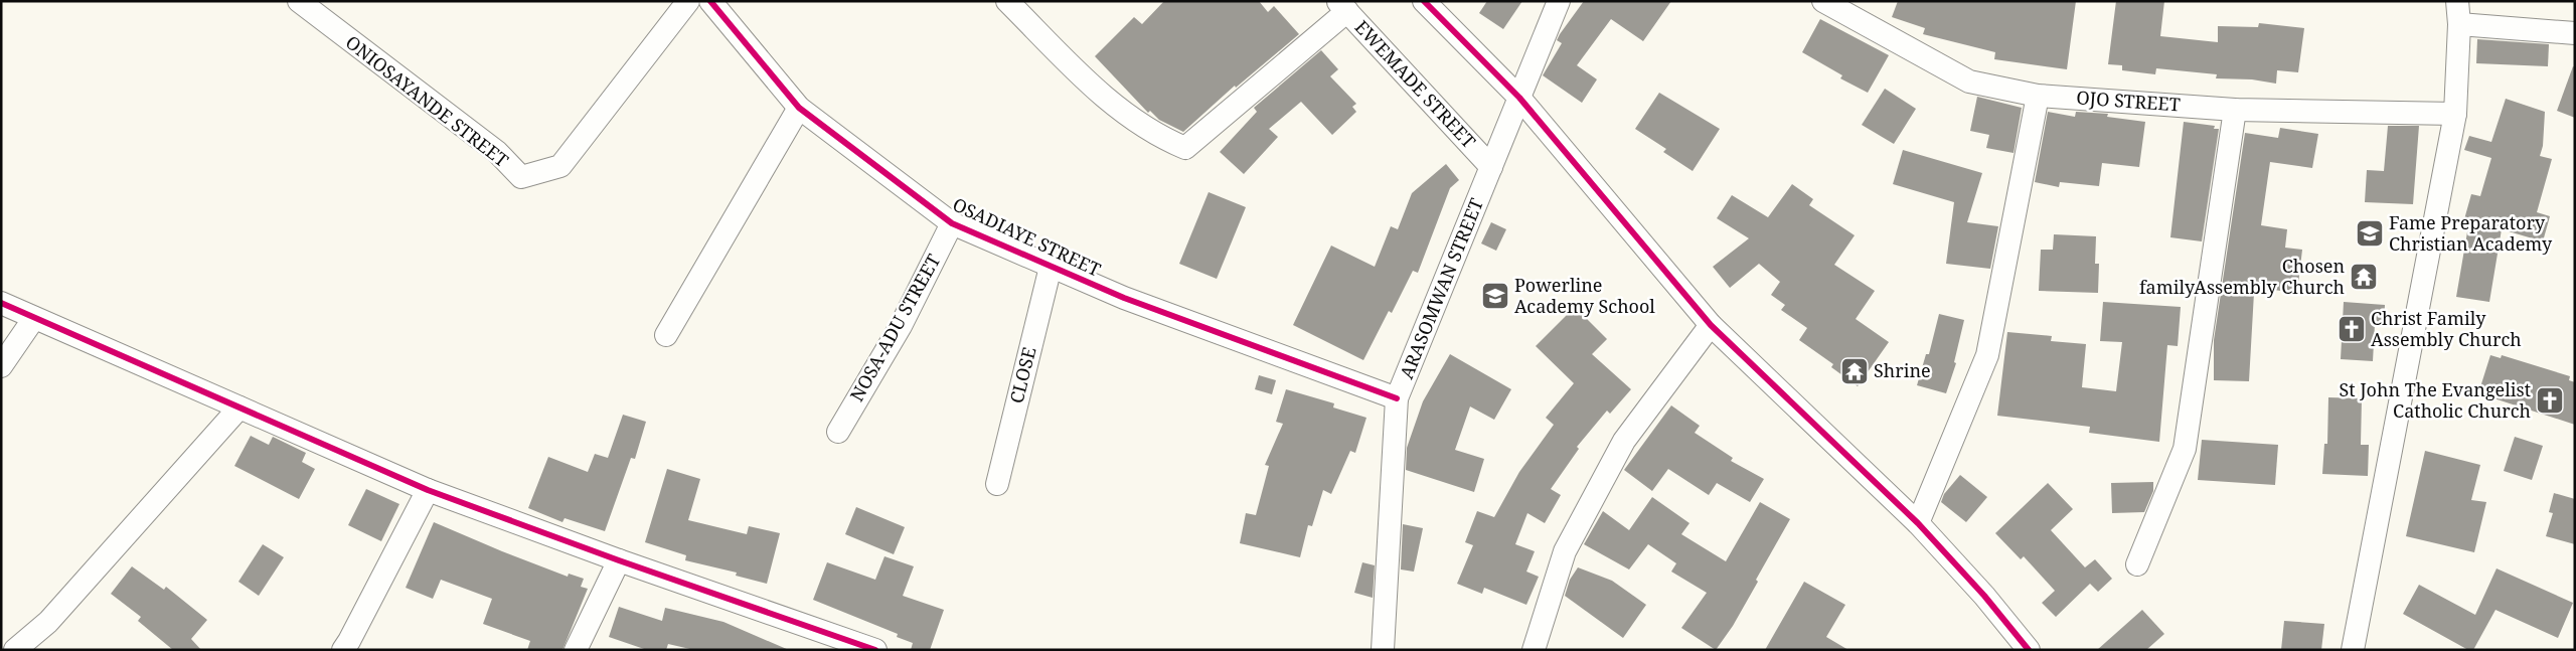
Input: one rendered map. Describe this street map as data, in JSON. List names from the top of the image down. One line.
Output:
{"streets":{"street":["EWEMADE STREET","ONIOSAYANDE STREET","OJO STREET","OSADIAYE STREET","ARASOMWAN STREET","NOSA-ADU STREET","CLOSE"]},"crossings":[["EWEMADE STREET","ARASOMWAN STREET"],["OSADIAYE STREET","ARASOMWAN STREET"],["OSADIAYE STREET","NOSA-ADU STREET"],["OSADIAYE STREET","CLOSE"]],"places":{"school or university":["Fame Preparatory Christian Academy","Powerline Academy School"],"temple":["Chosen familyAssembly Church","Shrine"],"church":["Christ Family Assembly Church","St John The Evangelist Catholic Church"]}}
